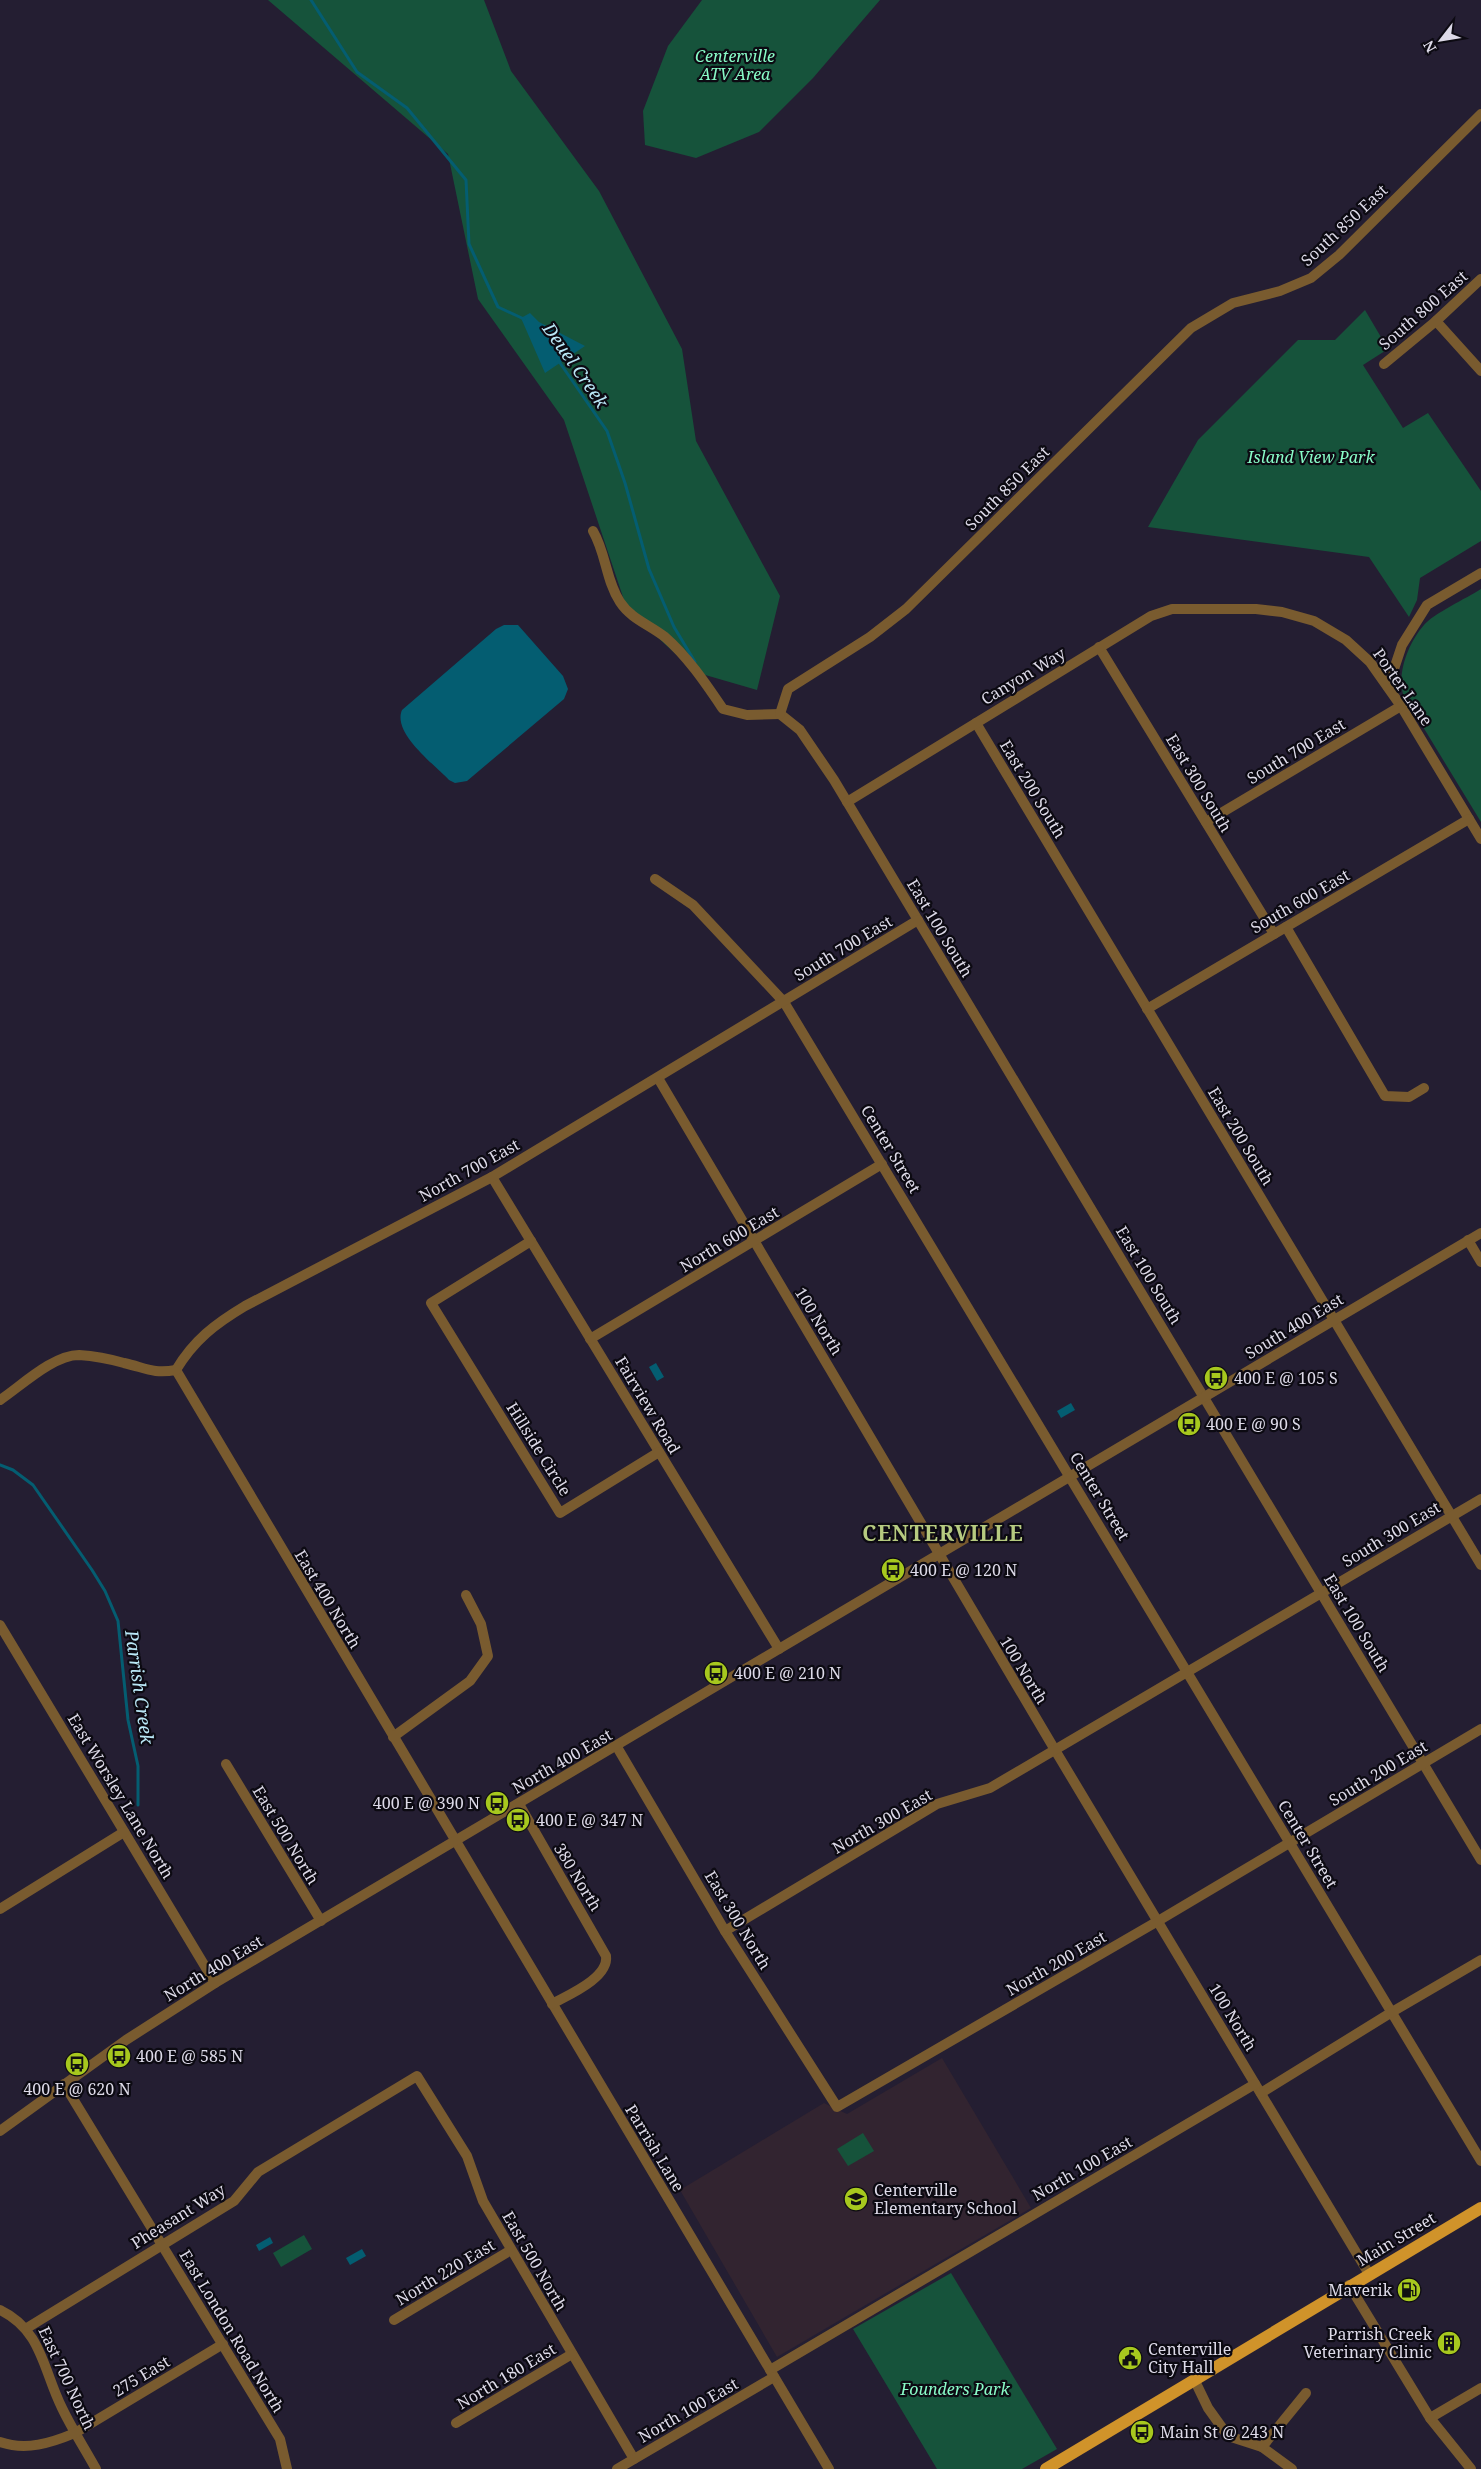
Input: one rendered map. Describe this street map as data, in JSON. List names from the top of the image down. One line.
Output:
{"streets":{"main road":["Main Street"],"street":["South 850 East","South 800 East","Canyon Way","Porter Lane","South 700 East","East 300 South","East 200 South","South 600 East","East 100 South","Center Street","North 700 East","North 600 East","100 North","South 400 East","Fairview Road","Hillside Circle","South 300 East","East 400 North","North 400 East","South 200 East","East Worsley Lane North","North 300 East","East 500 North","380 North","East 300 North","North 200 East","Parrish Lane","North 100 East","Pheasant Way","North 220 East","East London Road North","275 East","North 180 East","East 700 North"]},"crossings":[["South 850 East","East 100 South"],["Canyon Way","Porter Lane"],["Canyon Way","East 300 South"],["Canyon Way","East 200 South"],["Canyon Way","East 100 South"],["Porter Lane","South 700 East"],["Porter Lane","South 600 East"],["South 700 East","East 300 South"],["South 700 East","East 100 South"],["South 700 East","Center Street"],["South 700 East","North 700 East"],["East 300 South","South 600 East"],["East 200 South","South 600 East"],["East 200 South","South 400 East"],["East 200 South","South 300 East"],["East 100 South","South 400 East"],["East 100 South","South 300 East"],["East 100 South","South 200 East"],["Center Street","North 700 East"],["Center Street","North 600 East"],["Center Street","South 400 East"],["Center Street","South 300 East"],["Center Street","North 400 East"],["Center Street","South 200 East"],["Center Street","North 300 East"],["Center Street","North 200 East"],["Center Street","North 100 East"],["North 700 East","100 North"],["North 700 East","Fairview Road"],["North 700 East","East 400 North"],["North 600 East","100 North"],["North 600 East","Fairview Road"],["100 North","North 400 East"],["100 North","North 300 East"],["100 North","North 200 East"],["100 North","North 100 East"],["100 North","Main Street"],["South 400 East","North 400 East"],["Fairview Road","Hillside Circle"],["Fairview Road","North 400 East"],["South 300 East","North 300 East"],["East 400 North","North 400 East"],["East 400 North","Parrish Lane"],["North 400 East","East Worsley Lane North"],["North 400 East","East 500 North"],["North 400 East","380 North"],["North 400 East","East 300 North"],["North 400 East","Parrish Lane"],["North 400 East","East London Road North"],["South 200 East","North 200 East"],["North 300 East","East 300 North"],["East 500 North","North 100 East"],["East 500 North","Pheasant Way"],["East 500 North","North 220 East"],["East 500 North","North 180 East"],["380 North","Parrish Lane"],["East 300 North","North 200 East"],["Parrish Lane","North 100 East"],["Pheasant Way","East London Road North"],["Pheasant Way","East 700 North"],["East London Road North","275 East"],["275 East","East 700 North"]],"districts":["CENTERVILLE"],"water":["Deuel Creek","Parrish Creek"],"parks":["Centerville ATV Area","Island View Park","Founders Park"],"places":{"bus stop":["400 E @ 105 S","400 E @ 90 S","400 E @ 120 N","400 E @ 210 N","400 E @ 390 N","400 E @ 347 N","400 E @ 585 N","400 E @ 620 N","Main St @ 243 N"],"school or university":["Centerville Elementary School"],"fuel station":["Maverik"],"building":["Parrish Creek Veterinary Clinic"],"public building":["Centerville City Hall"]},"north":"bottom left"}
